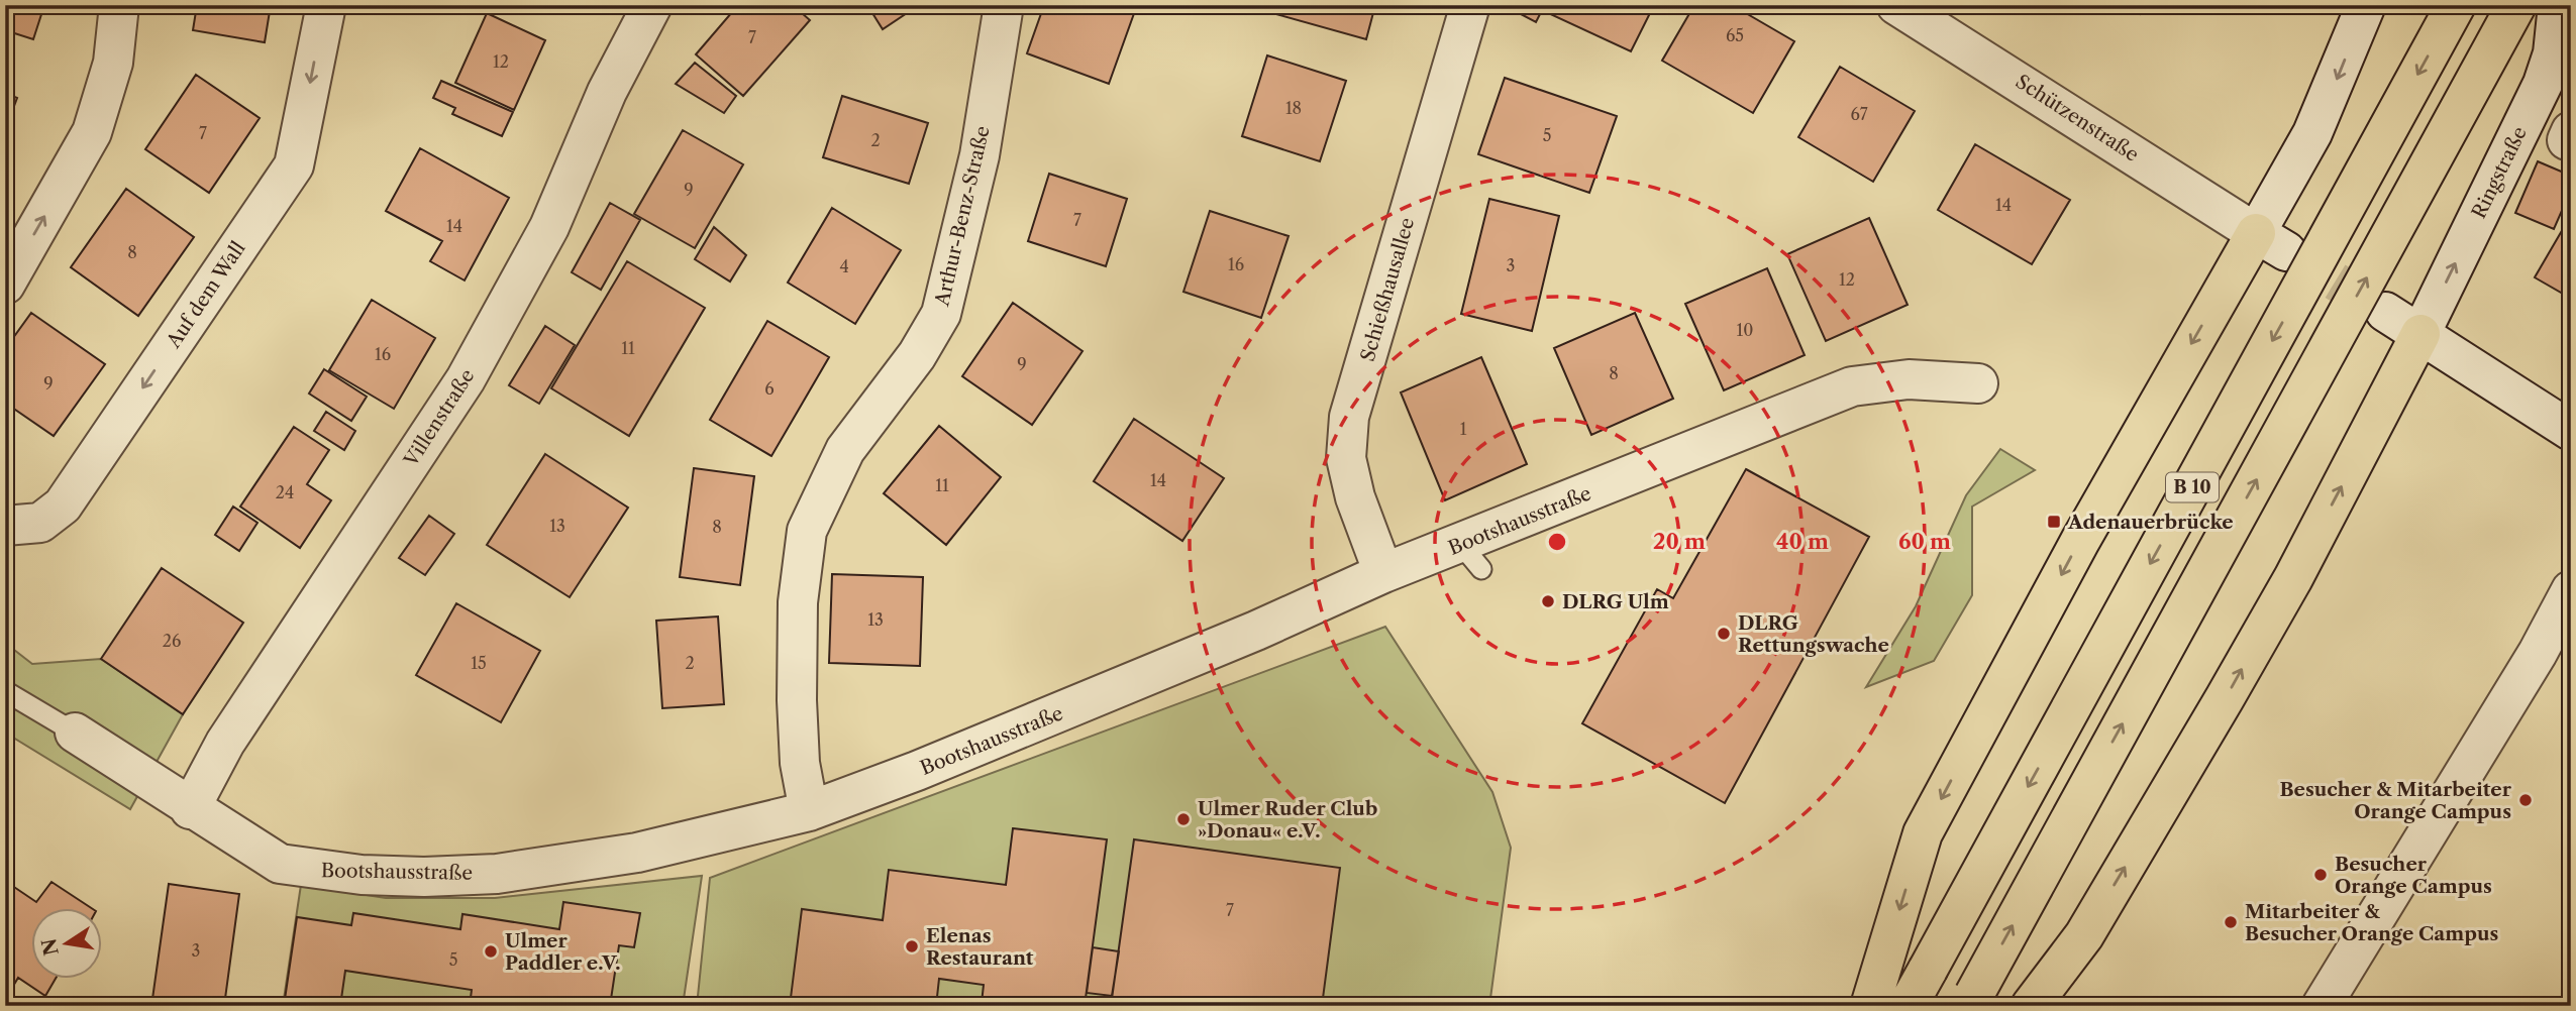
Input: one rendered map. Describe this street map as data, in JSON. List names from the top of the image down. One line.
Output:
{"streets":{"highway":["B 10"],"street":["Schützenstraße","Ringstraße","Arthur-Benz-Straße","Schießhausallee","Auf dem Wall","Villenstraße","Bootshausstraße"]},"crossings":[["Arthur-Benz-Straße","Bootshausstraße"],["Schießhausallee","Bootshausstraße"],["Villenstraße","Bootshausstraße"]],"places":{"transit":["Adenauerbrücke"],"other":["DLRG Ulm","DLRG Rettungswache","Besucher & Mitarbeiter Orange Campus","Ulmer Ruder Club »Donau« e.V.","Besucher Orange Campus","Mitarbeiter & Besucher Orange Campus","Elenas Restaurant","Ulmer Paddler e.V."]},"house_numbers":["65","7","12","18","67","7","5","2","9","14","7","14","8","16","3","4","12","10","11","16","9","8","9","6","1","14","11","24","13","8","13","26","15","2","7","3","5"],"north":"left","rings":["20 m","40 m","60 m"]}
